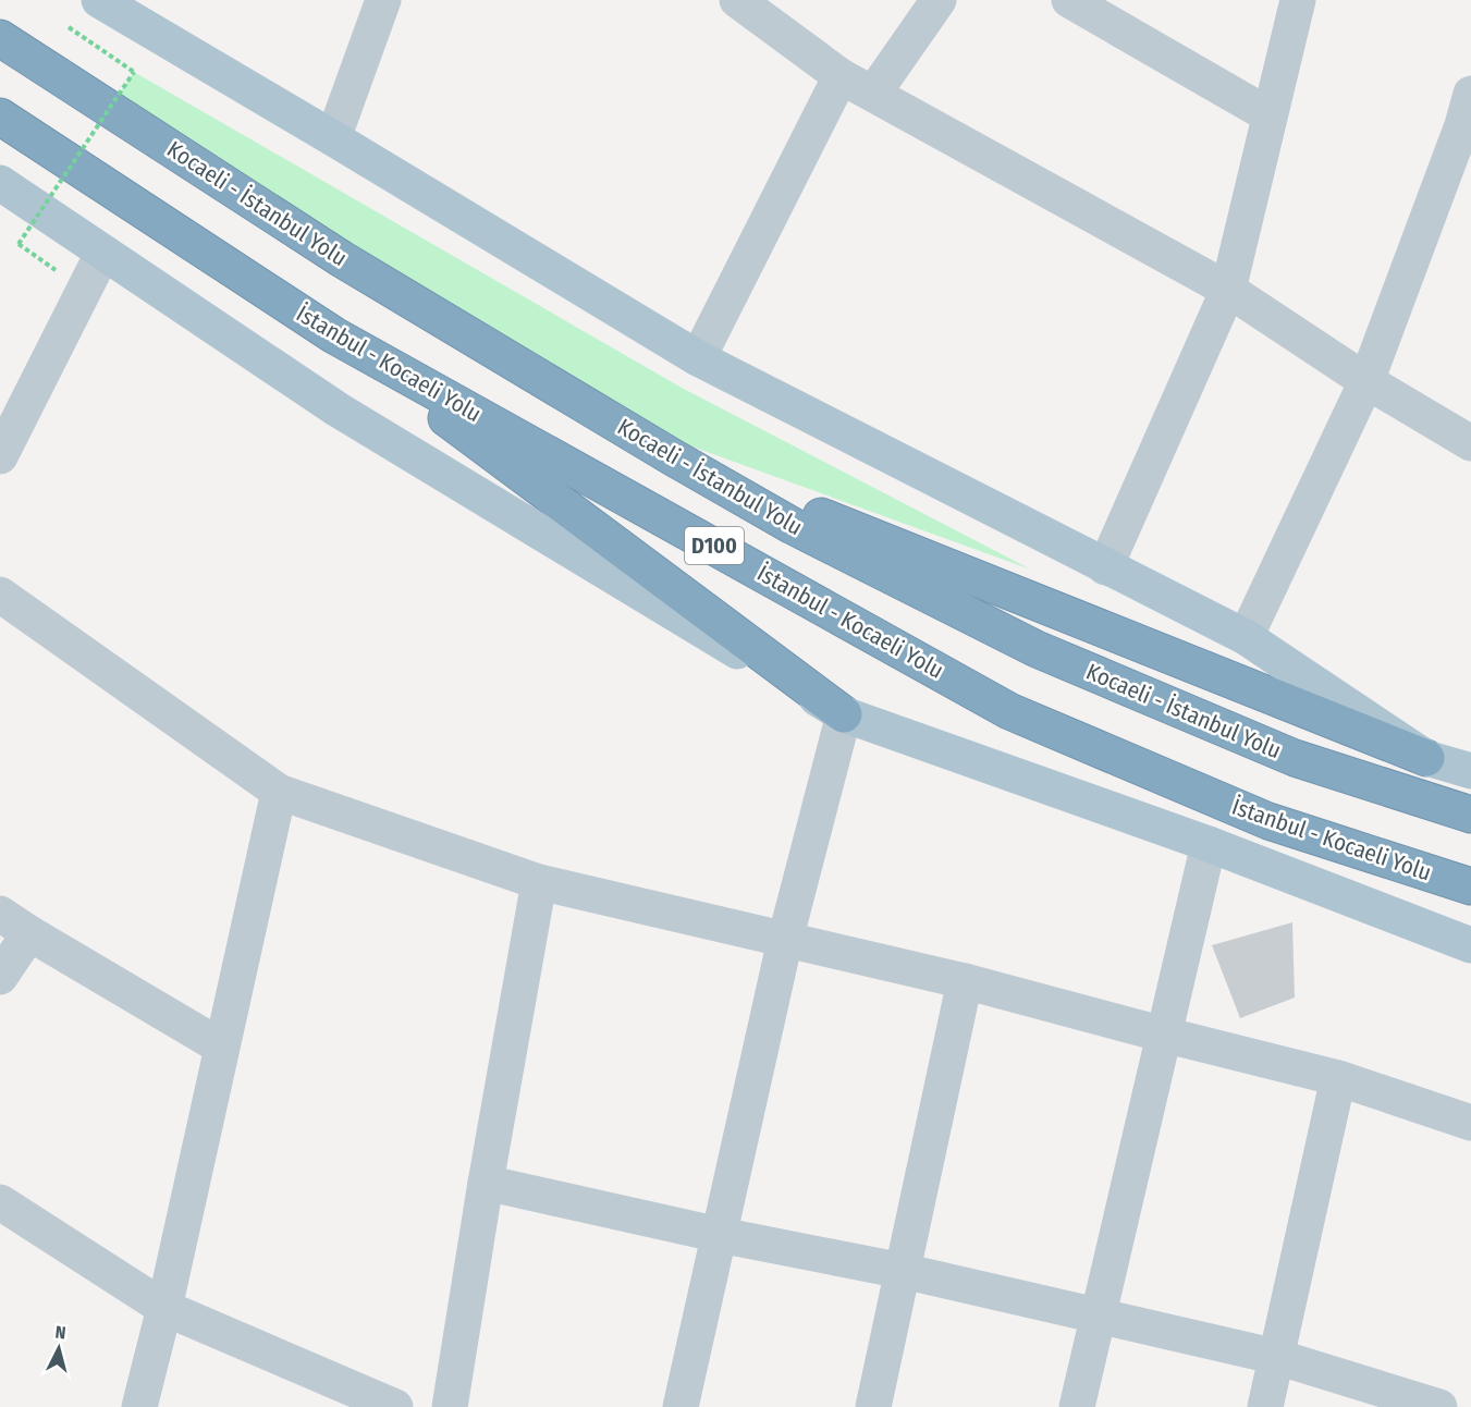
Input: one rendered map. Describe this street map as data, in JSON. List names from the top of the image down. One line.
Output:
{"streets":{"highway":["Kocaeli - İstanbul Yolu","İstanbul - Kocaeli Yolu","D100"]},"north":"top"}
